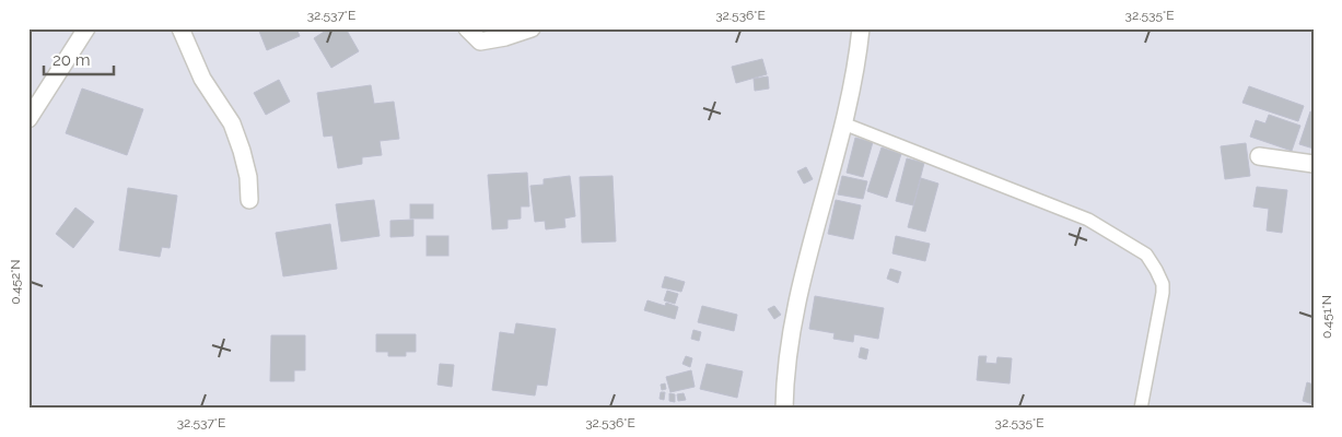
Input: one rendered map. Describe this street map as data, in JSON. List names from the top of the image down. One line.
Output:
{"scale_bar":"20 m","coordinates":["32.537°E","32.536°E","32.535°E","0.452°N","0.451°N"]}
